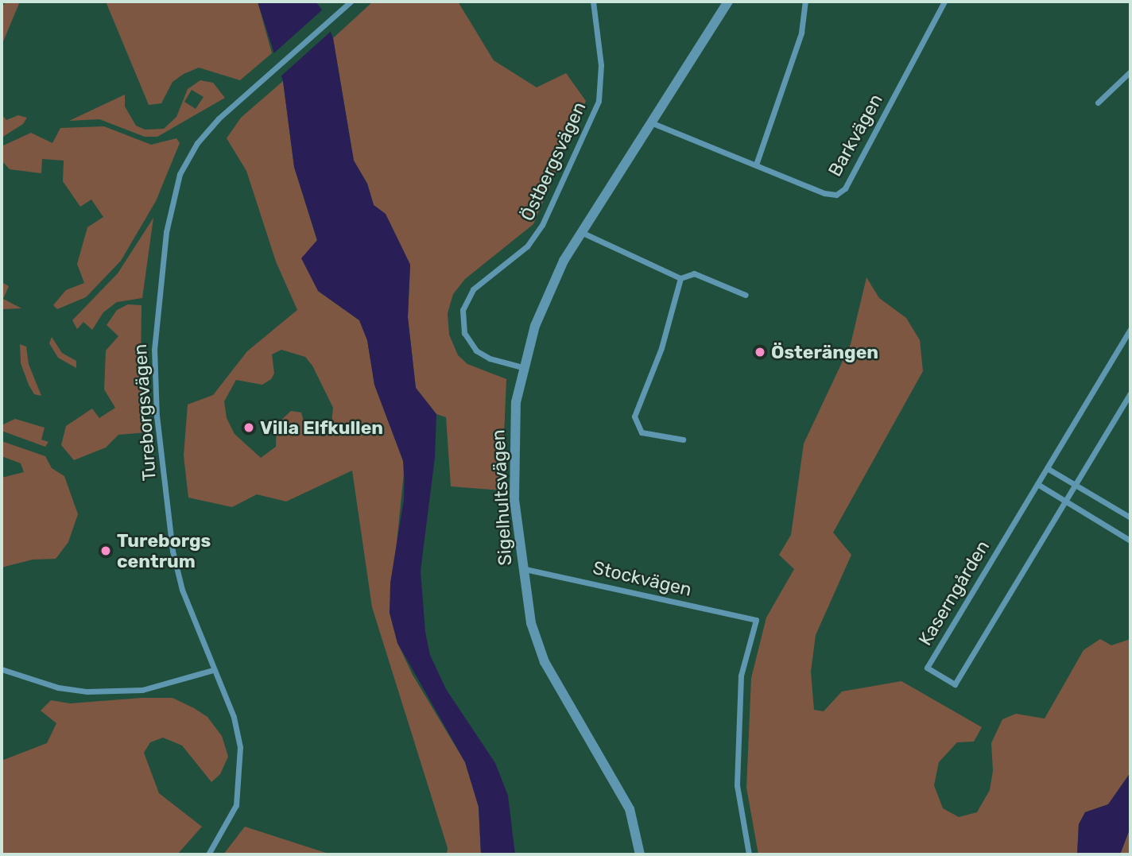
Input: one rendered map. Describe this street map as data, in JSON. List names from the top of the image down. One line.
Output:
{"streets":{"street":["Barkvägen","Östbergsvägen","Tureborgsvägen","Sigelhultsvägen","Stockvägen","Kaserngården"]},"crossings":[["Barkvägen","Sigelhultsvägen"],["Östbergsvägen","Sigelhultsvägen"],["Sigelhultsvägen","Stockvägen"]],"places":["Österängen","Villa Elfkullen","Tureborgs centrum"]}
